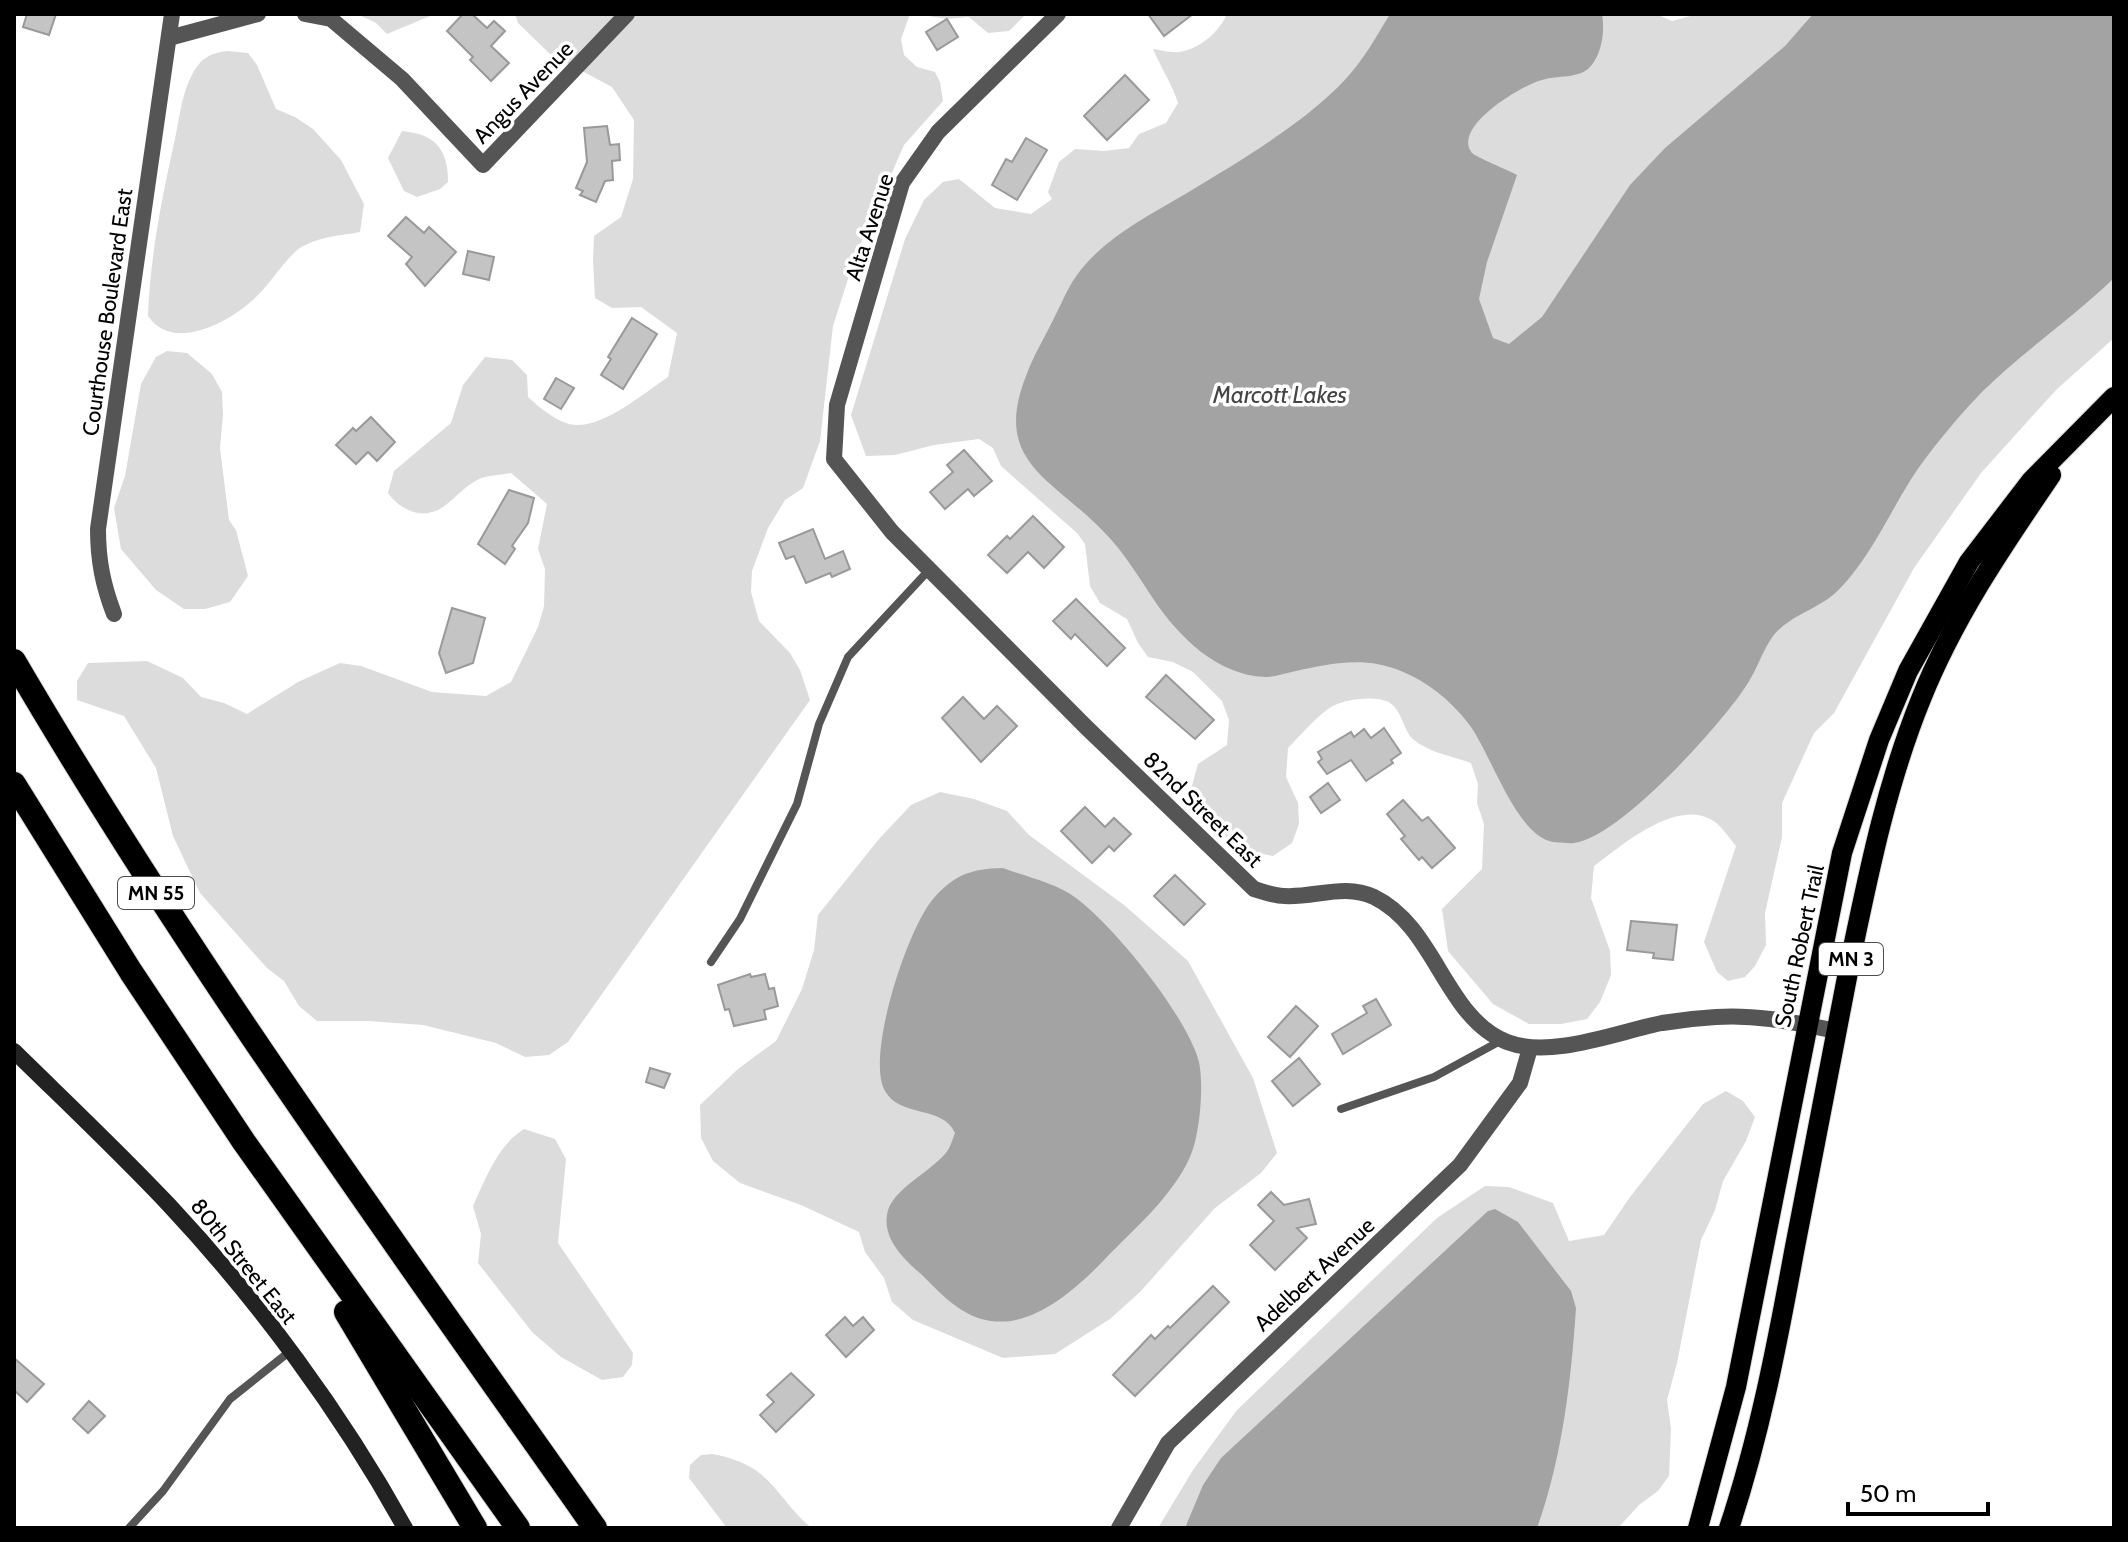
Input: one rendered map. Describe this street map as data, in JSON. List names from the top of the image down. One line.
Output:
{"streets":{"highway":["MN 55"],"main road":["South Robert Trail","MN 3"],"street":["Angus Avenue","Alta Avenue","Courthouse Boulevard East","82nd Street East","80th Street East","Adelbert Avenue"]},"crossings":[["Alta Avenue","82nd Street East"],["82nd Street East","South Robert Trail"],["82nd Street East","Adelbert Avenue"]],"water":["Marcott Lakes"],"scale_bar":"50 m"}
